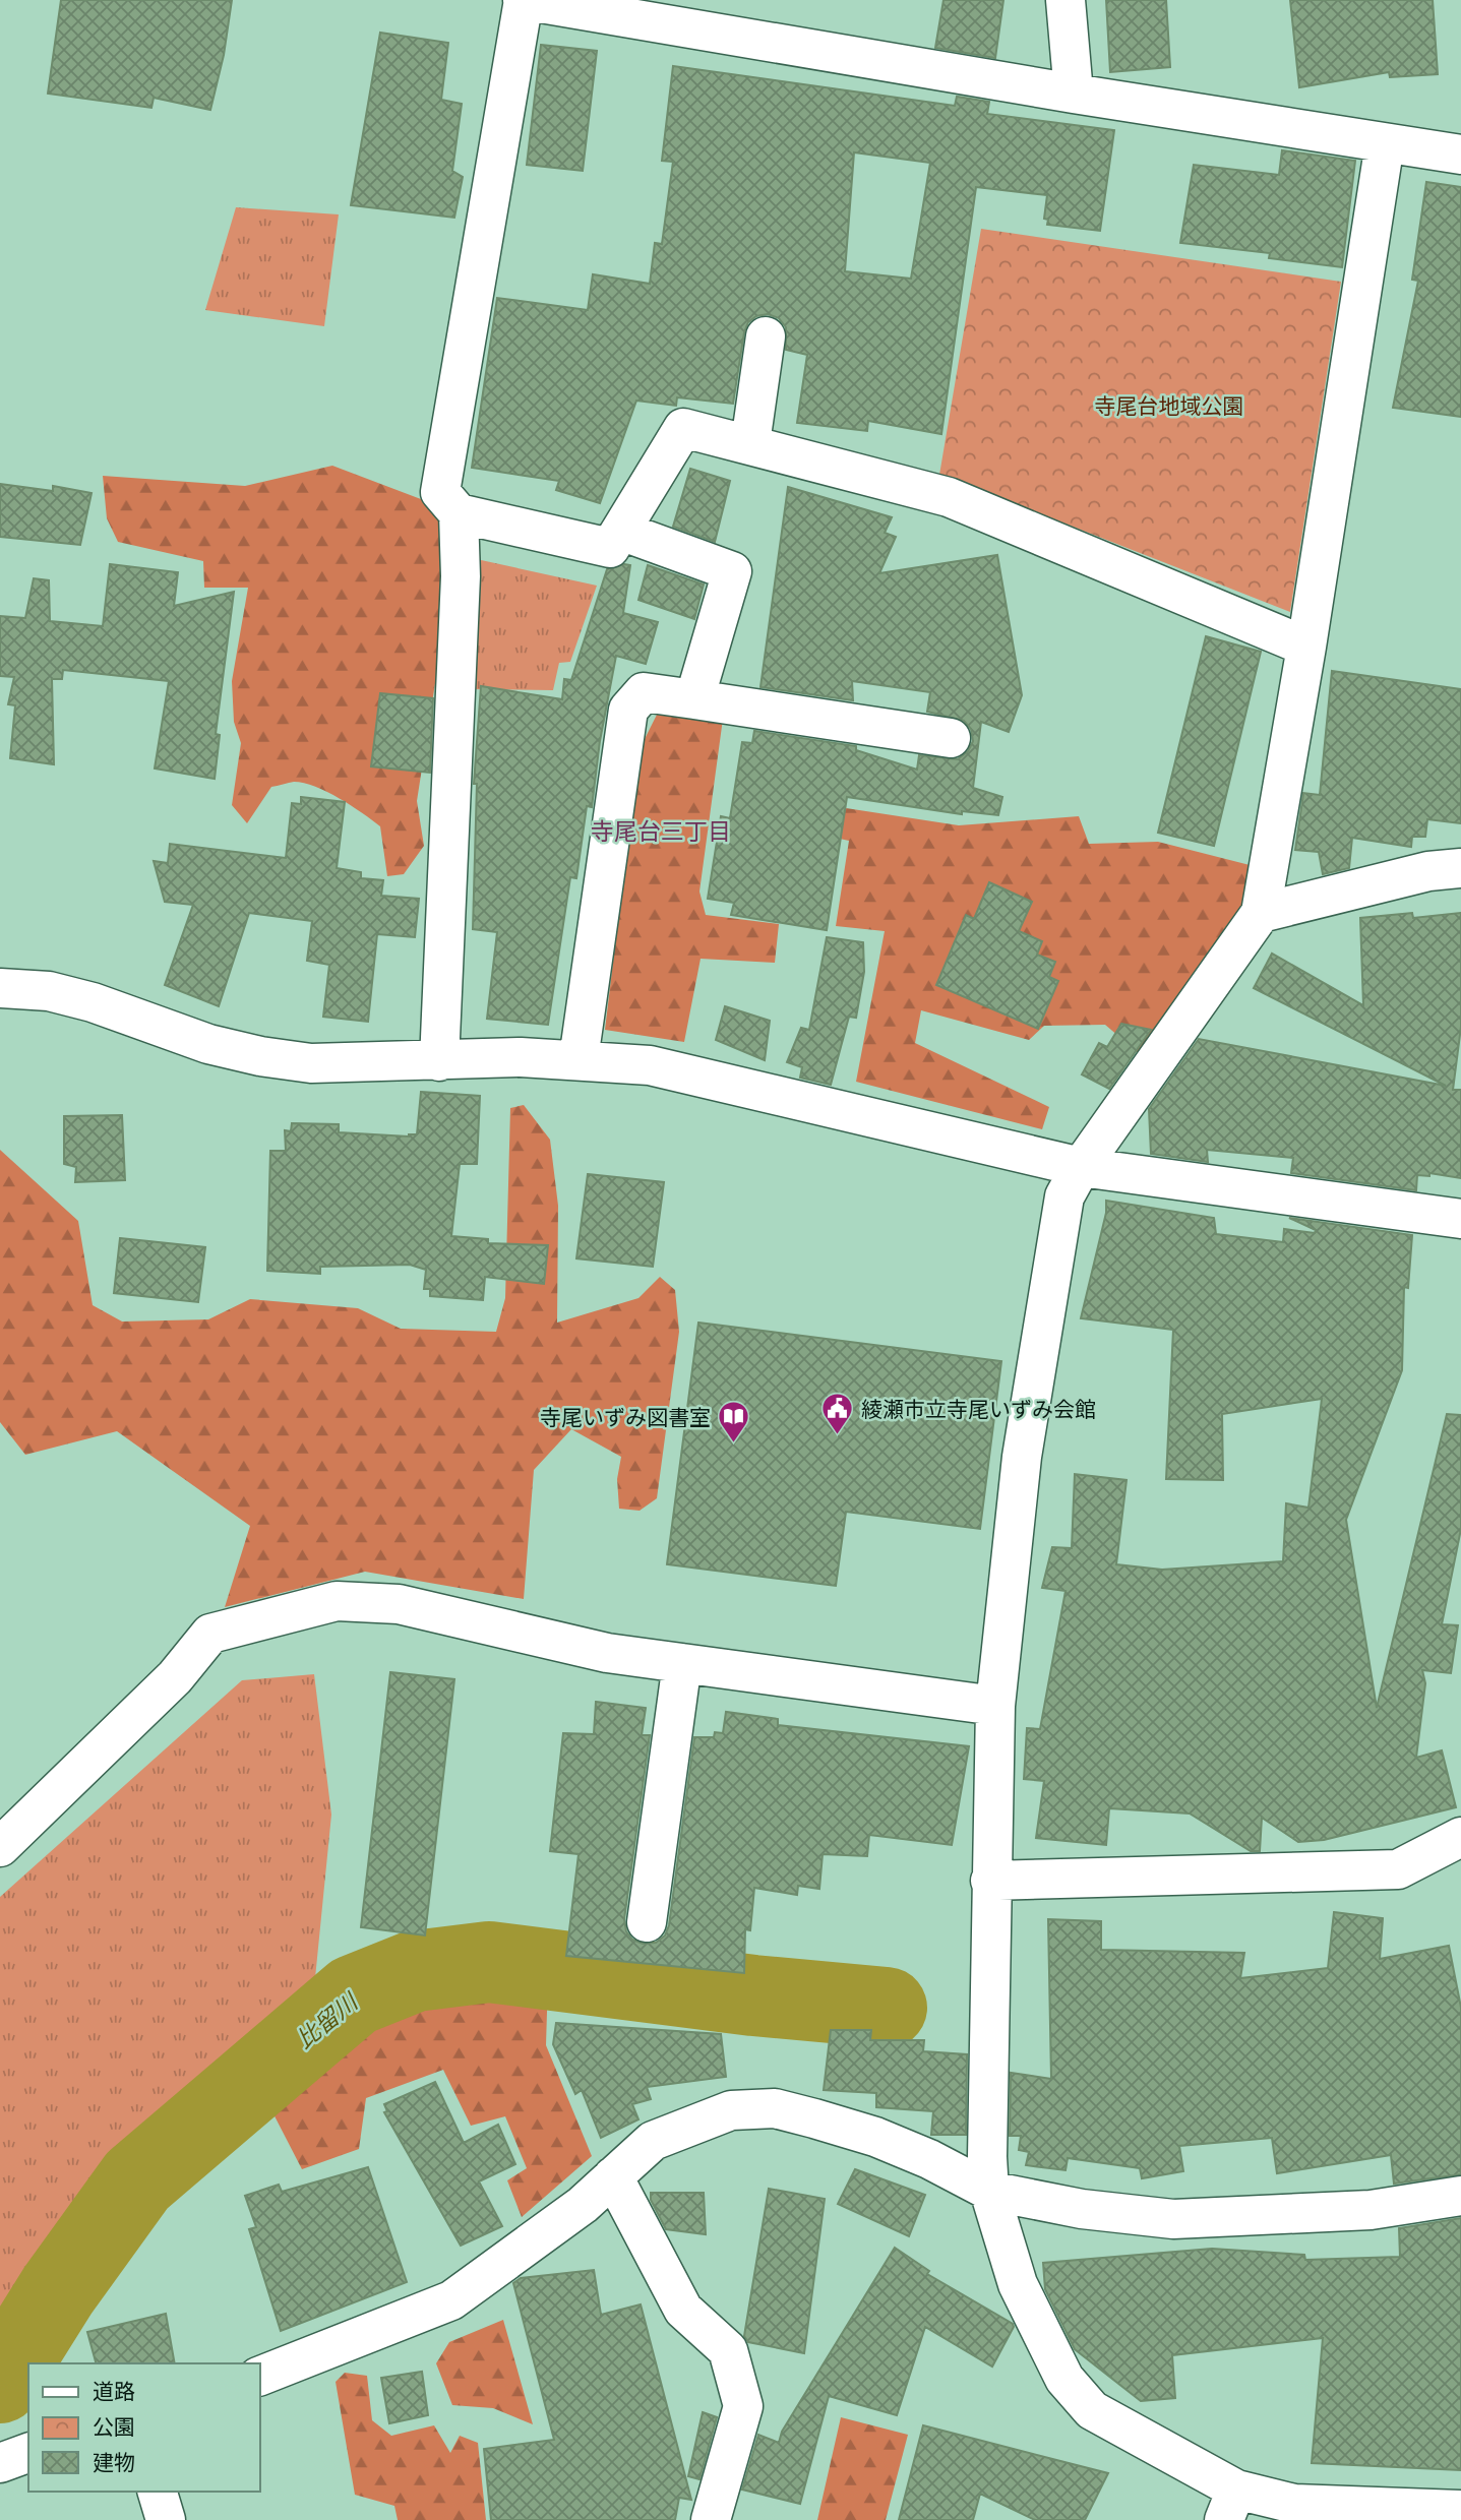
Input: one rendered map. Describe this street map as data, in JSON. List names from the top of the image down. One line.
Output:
{"districts":["寺尾台三丁目"],"water":["比留川"],"parks":["寺尾台地域公園"],"places":{"public building":["綾瀬市立寺尾いずみ会館"],"library":["寺尾いずみ図書室"]},"legend":["道路","公園","建物"]}
